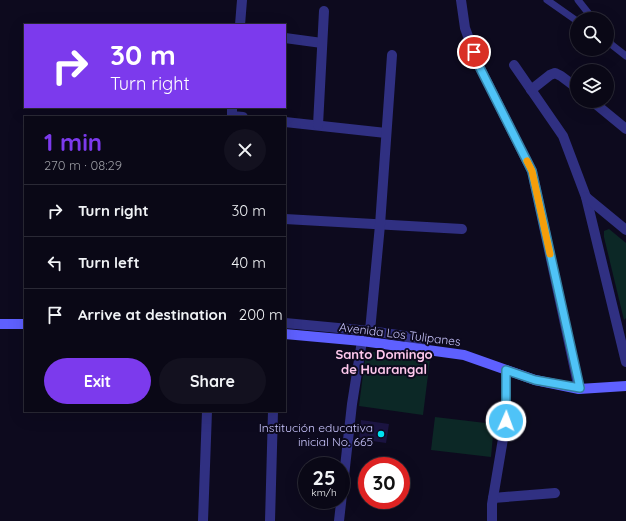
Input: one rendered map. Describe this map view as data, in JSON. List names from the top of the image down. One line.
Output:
{"streets":{"street":["Avenida Los Tulipanes"]},"districts":["Santo Domingo de Huarangal"],"places":["Institución educativa inicial No. 665"],"page":{"turn":["30 m","Turn right"],"heading":["1 min","270 m · 08:29"],"list":[{"name":"Turn right","value":"30 m"},{"name":"Turn left","value":"40 m"},{"name":"Arrive at destination","value":"200 m"}],"buttons":["Exit","Share"],"speed":"25 km/h","limit":"30"}}
